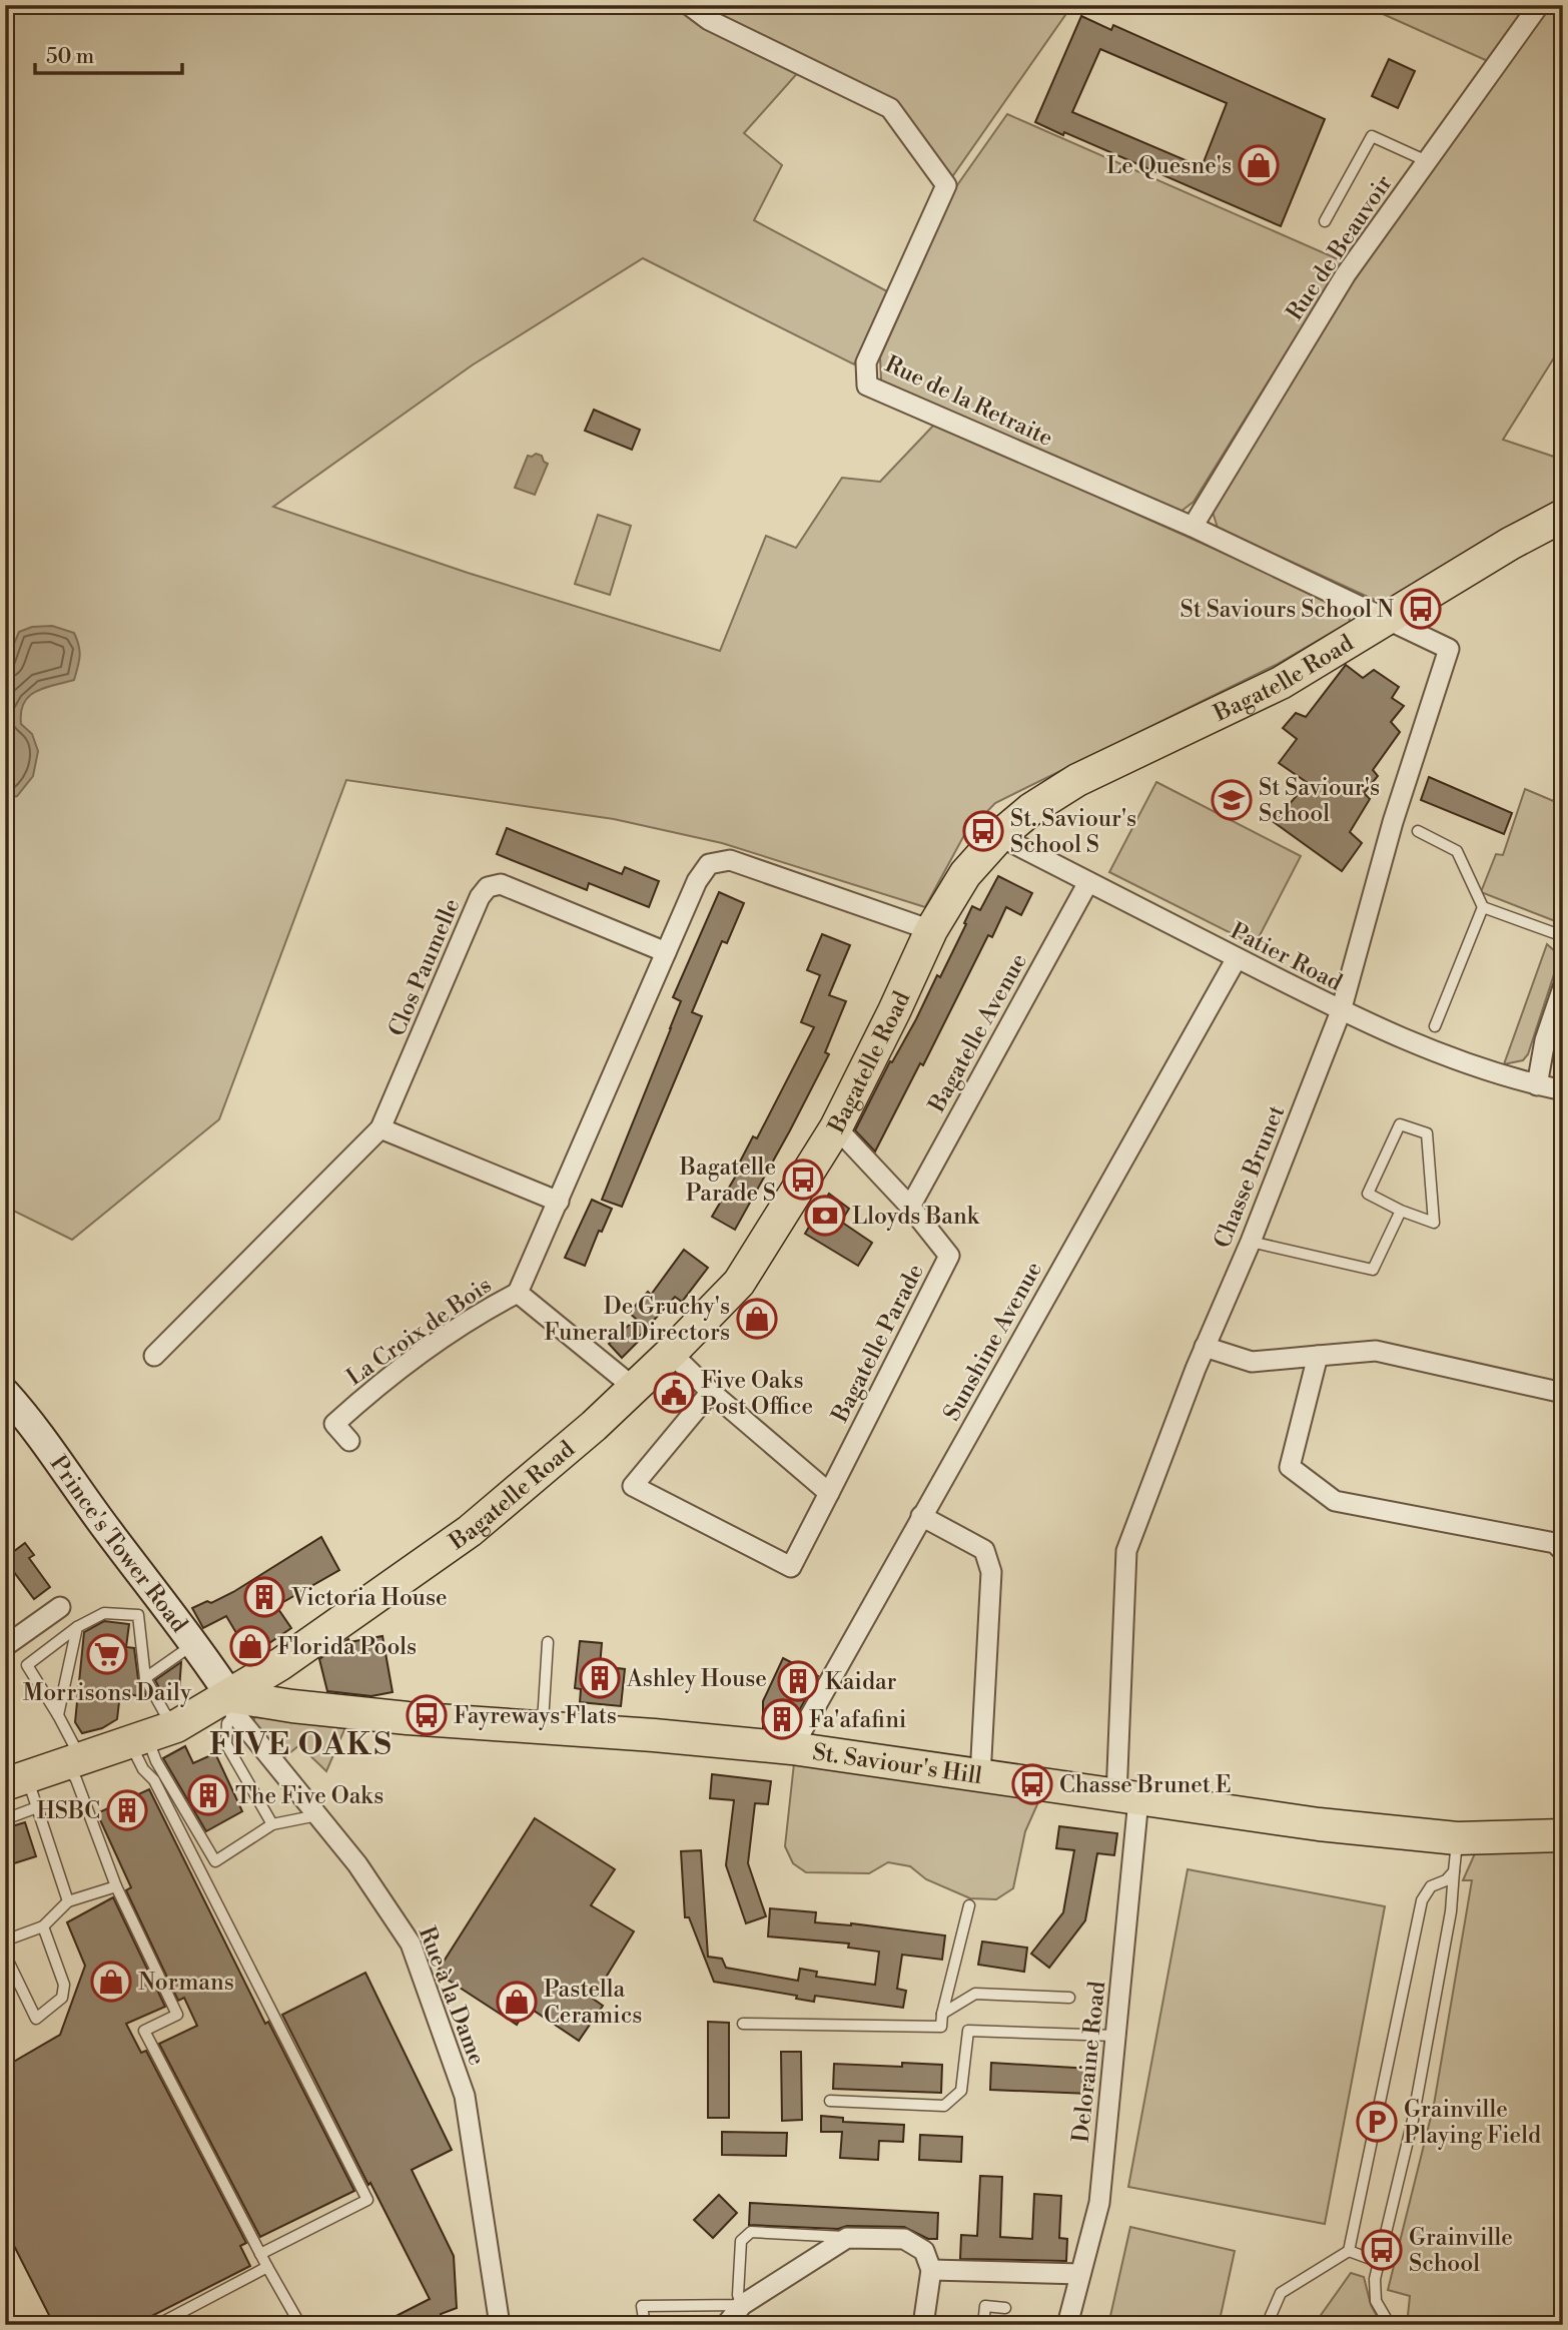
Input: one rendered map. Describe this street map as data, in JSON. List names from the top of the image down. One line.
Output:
{"streets":{"main road":["Bagatelle Road","Prince's Tower Road","St. Saviour's Hill"],"street":["Rue de Beauvoir","Rue de la Retraite","Patier Road","Clos Paumelle","Bagatelle Avenue","Chasse Brunet","La Croix de Bois","Sunshine Avenue","Bagatelle Parade","Rue à la Dame","Deloraine Road"]},"crossings":[["Rue de Beauvoir","Rue de la Retraite"],["Rue de la Retraite","Bagatelle Road"],["Rue de la Retraite","Chasse Brunet"],["Bagatelle Road","Patier Road"],["Bagatelle Road","Chasse Brunet"],["Bagatelle Road","Bagatelle Parade"],["Bagatelle Road","Prince's Tower Road"],["Bagatelle Road","St. Saviour's Hill"],["Bagatelle Road","Rue à la Dame"],["Patier Road","Bagatelle Avenue"],["Patier Road","Chasse Brunet"],["Patier Road","Sunshine Avenue"],["Bagatelle Avenue","Bagatelle Parade"],["Chasse Brunet","St. Saviour's Hill"],["Chasse Brunet","Deloraine Road"],["Sunshine Avenue","St. Saviour's Hill"],["Prince's Tower Road","St. Saviour's Hill"],["Prince's Tower Road","Rue à la Dame"],["St. Saviour's Hill","Rue à la Dame"],["St. Saviour's Hill","Deloraine Road"]],"districts":["FIVE OAKS"],"places":{"shop":["Le Quesne's","De Gruchy's Funeral Directors","Florida Pools","Normans","Pastella Ceramics"],"bus stop":["St Saviours School N","St. Saviour's School S","Bagatelle Parade S","Fayreways Flats","Chasse Brunet E","Grainville School"],"school or university":["St Saviour's School"],"bank":["Lloyds Bank"],"public building":["Five Oaks Post Office"],"building":["Victoria House","Ashley House","Kaidar","Fa'afafini","The Five Oaks","HSBC"],"supermarket":["Morrisons Daily"],"parking":["Grainville Playing Field"]},"scale_bar":"50 m"}
